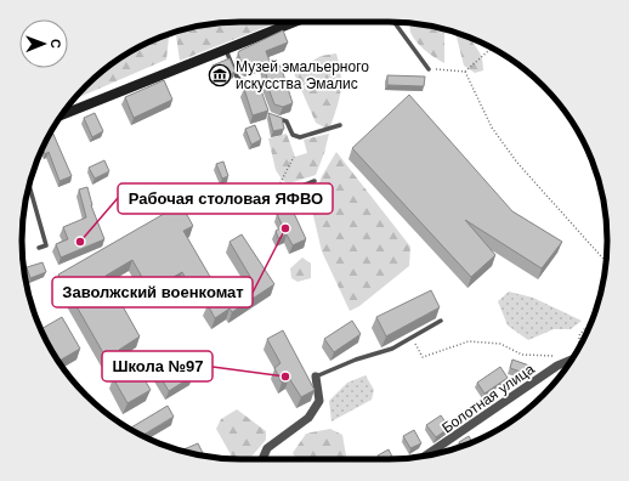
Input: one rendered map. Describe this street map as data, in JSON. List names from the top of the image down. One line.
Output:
{"streets":{"street":["Болотная улица"]},"places":{"museum":["Музей эмальерного искусства Эмалис"],"other":["Заволжский военкомат","Рабочая столовая ЯФВО","Школа №97"]},"north":"right"}
